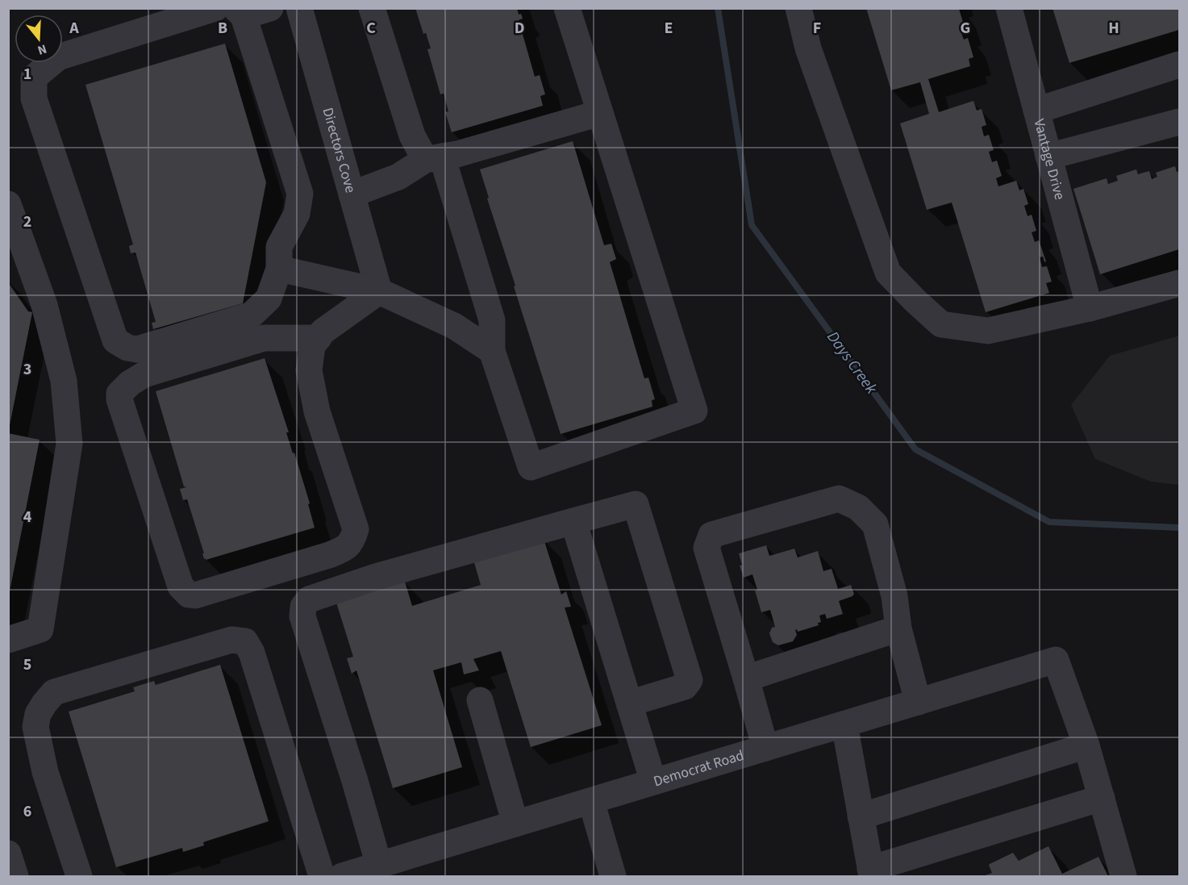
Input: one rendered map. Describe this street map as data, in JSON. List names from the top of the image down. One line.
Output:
{"streets":{"street":["Directors Cove","Vantage Drive","Democrat Road"]},"water":["Days Creek"],"north":"bottom","grid":{"columns":["A","B","C","D","E","F","G","H"],"rows":["1","2","3","4","5","6"]}}
